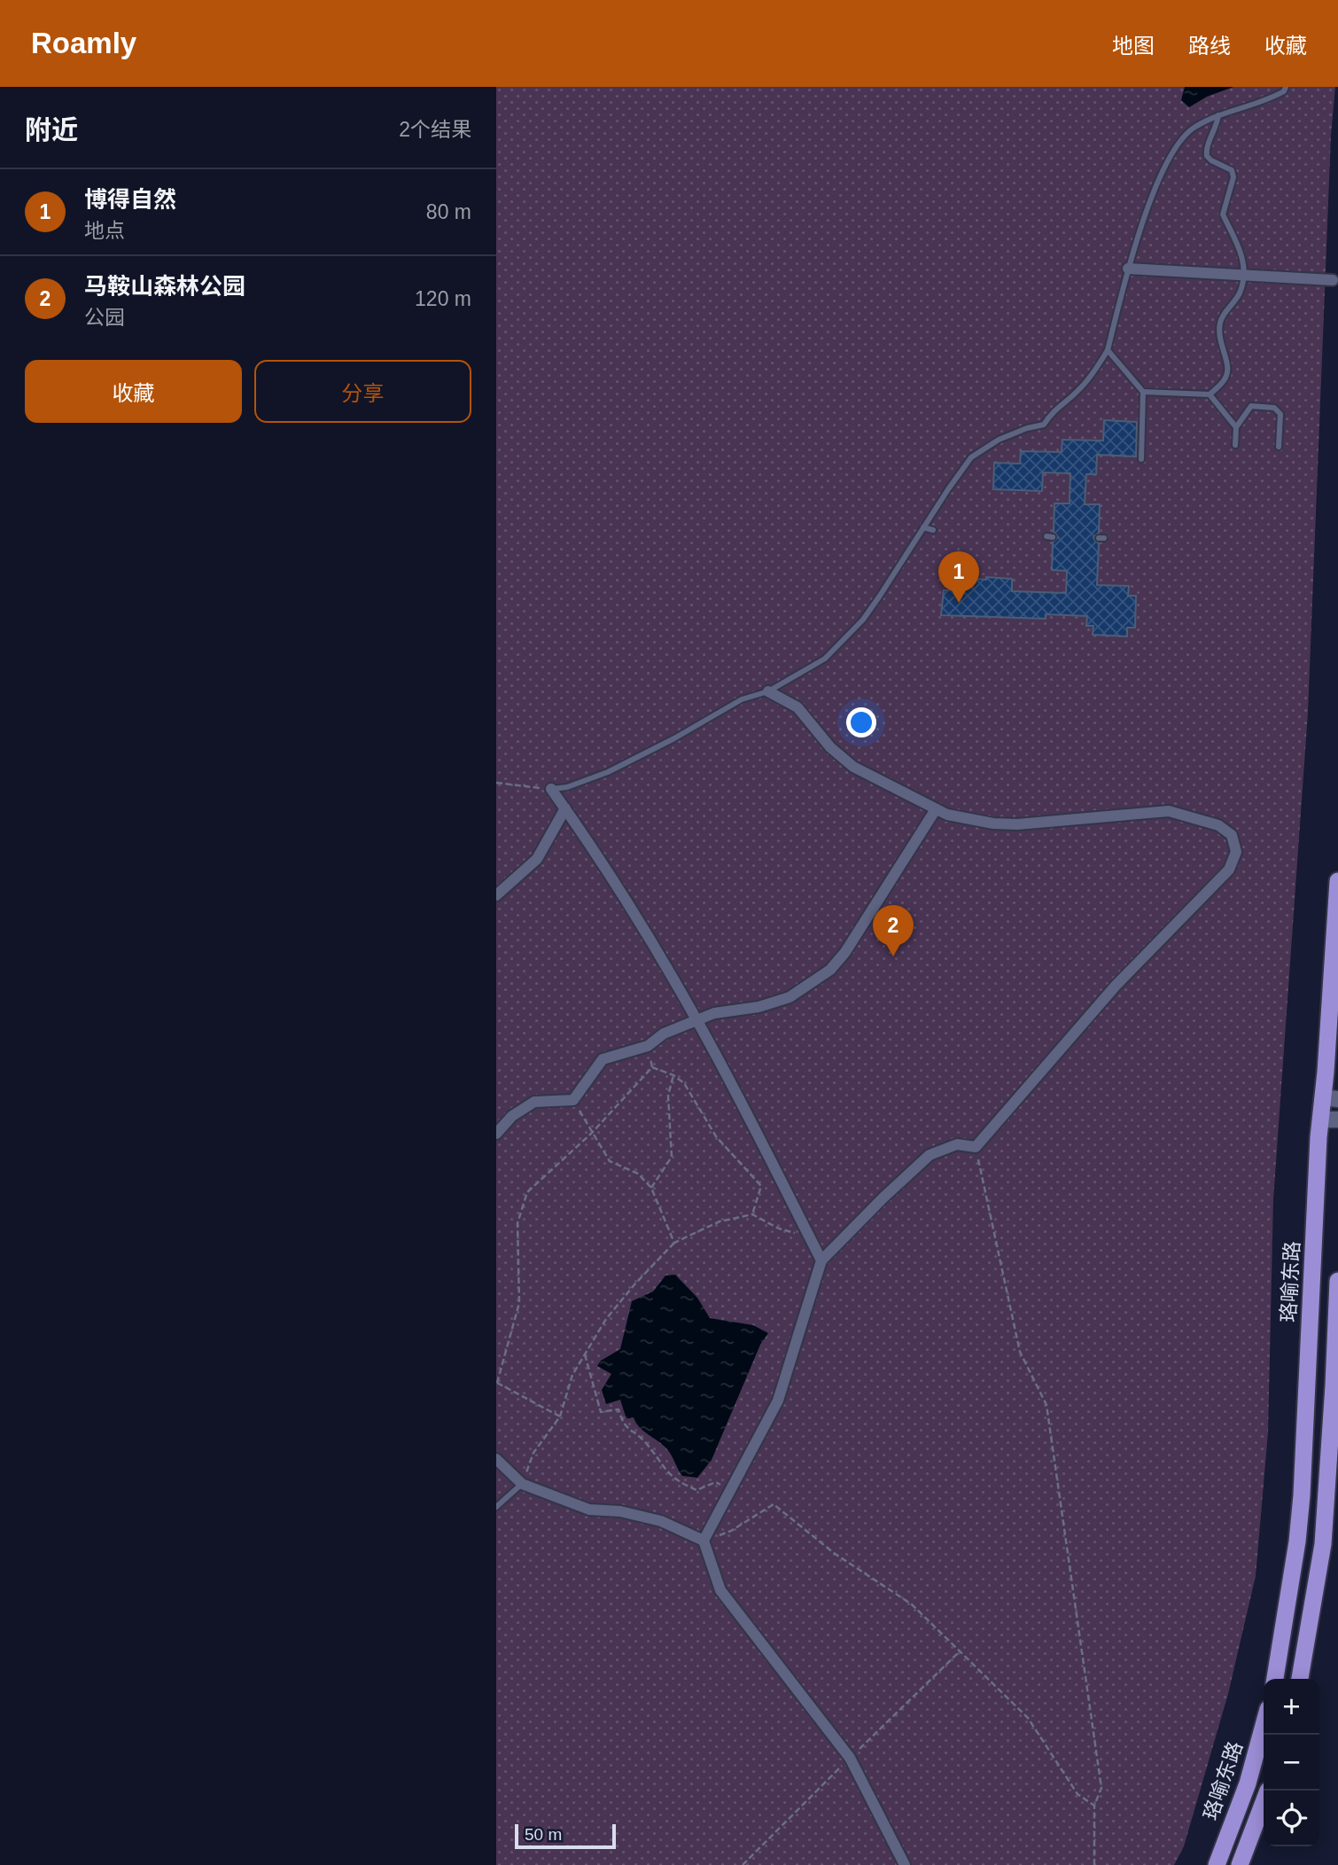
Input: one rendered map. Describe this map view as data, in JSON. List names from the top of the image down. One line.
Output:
{"streets":{"highway":["珞喻东路"]},"scale_bar":"50 m","page":{"header":"Roamly","nav":["地图","路线","收藏"],"heading":["附近","2个结果"],"list":[{"mark":"1","name":"博得自然","note":"地点","value":"80 m"},{"mark":"2","name":"马鞍山森林公园","note":"公园","value":"120 m"}],"buttons":["收藏","分享"],"pins":["1","2"],"map_buttons":["+","−"],"scale":"50 m"}}
